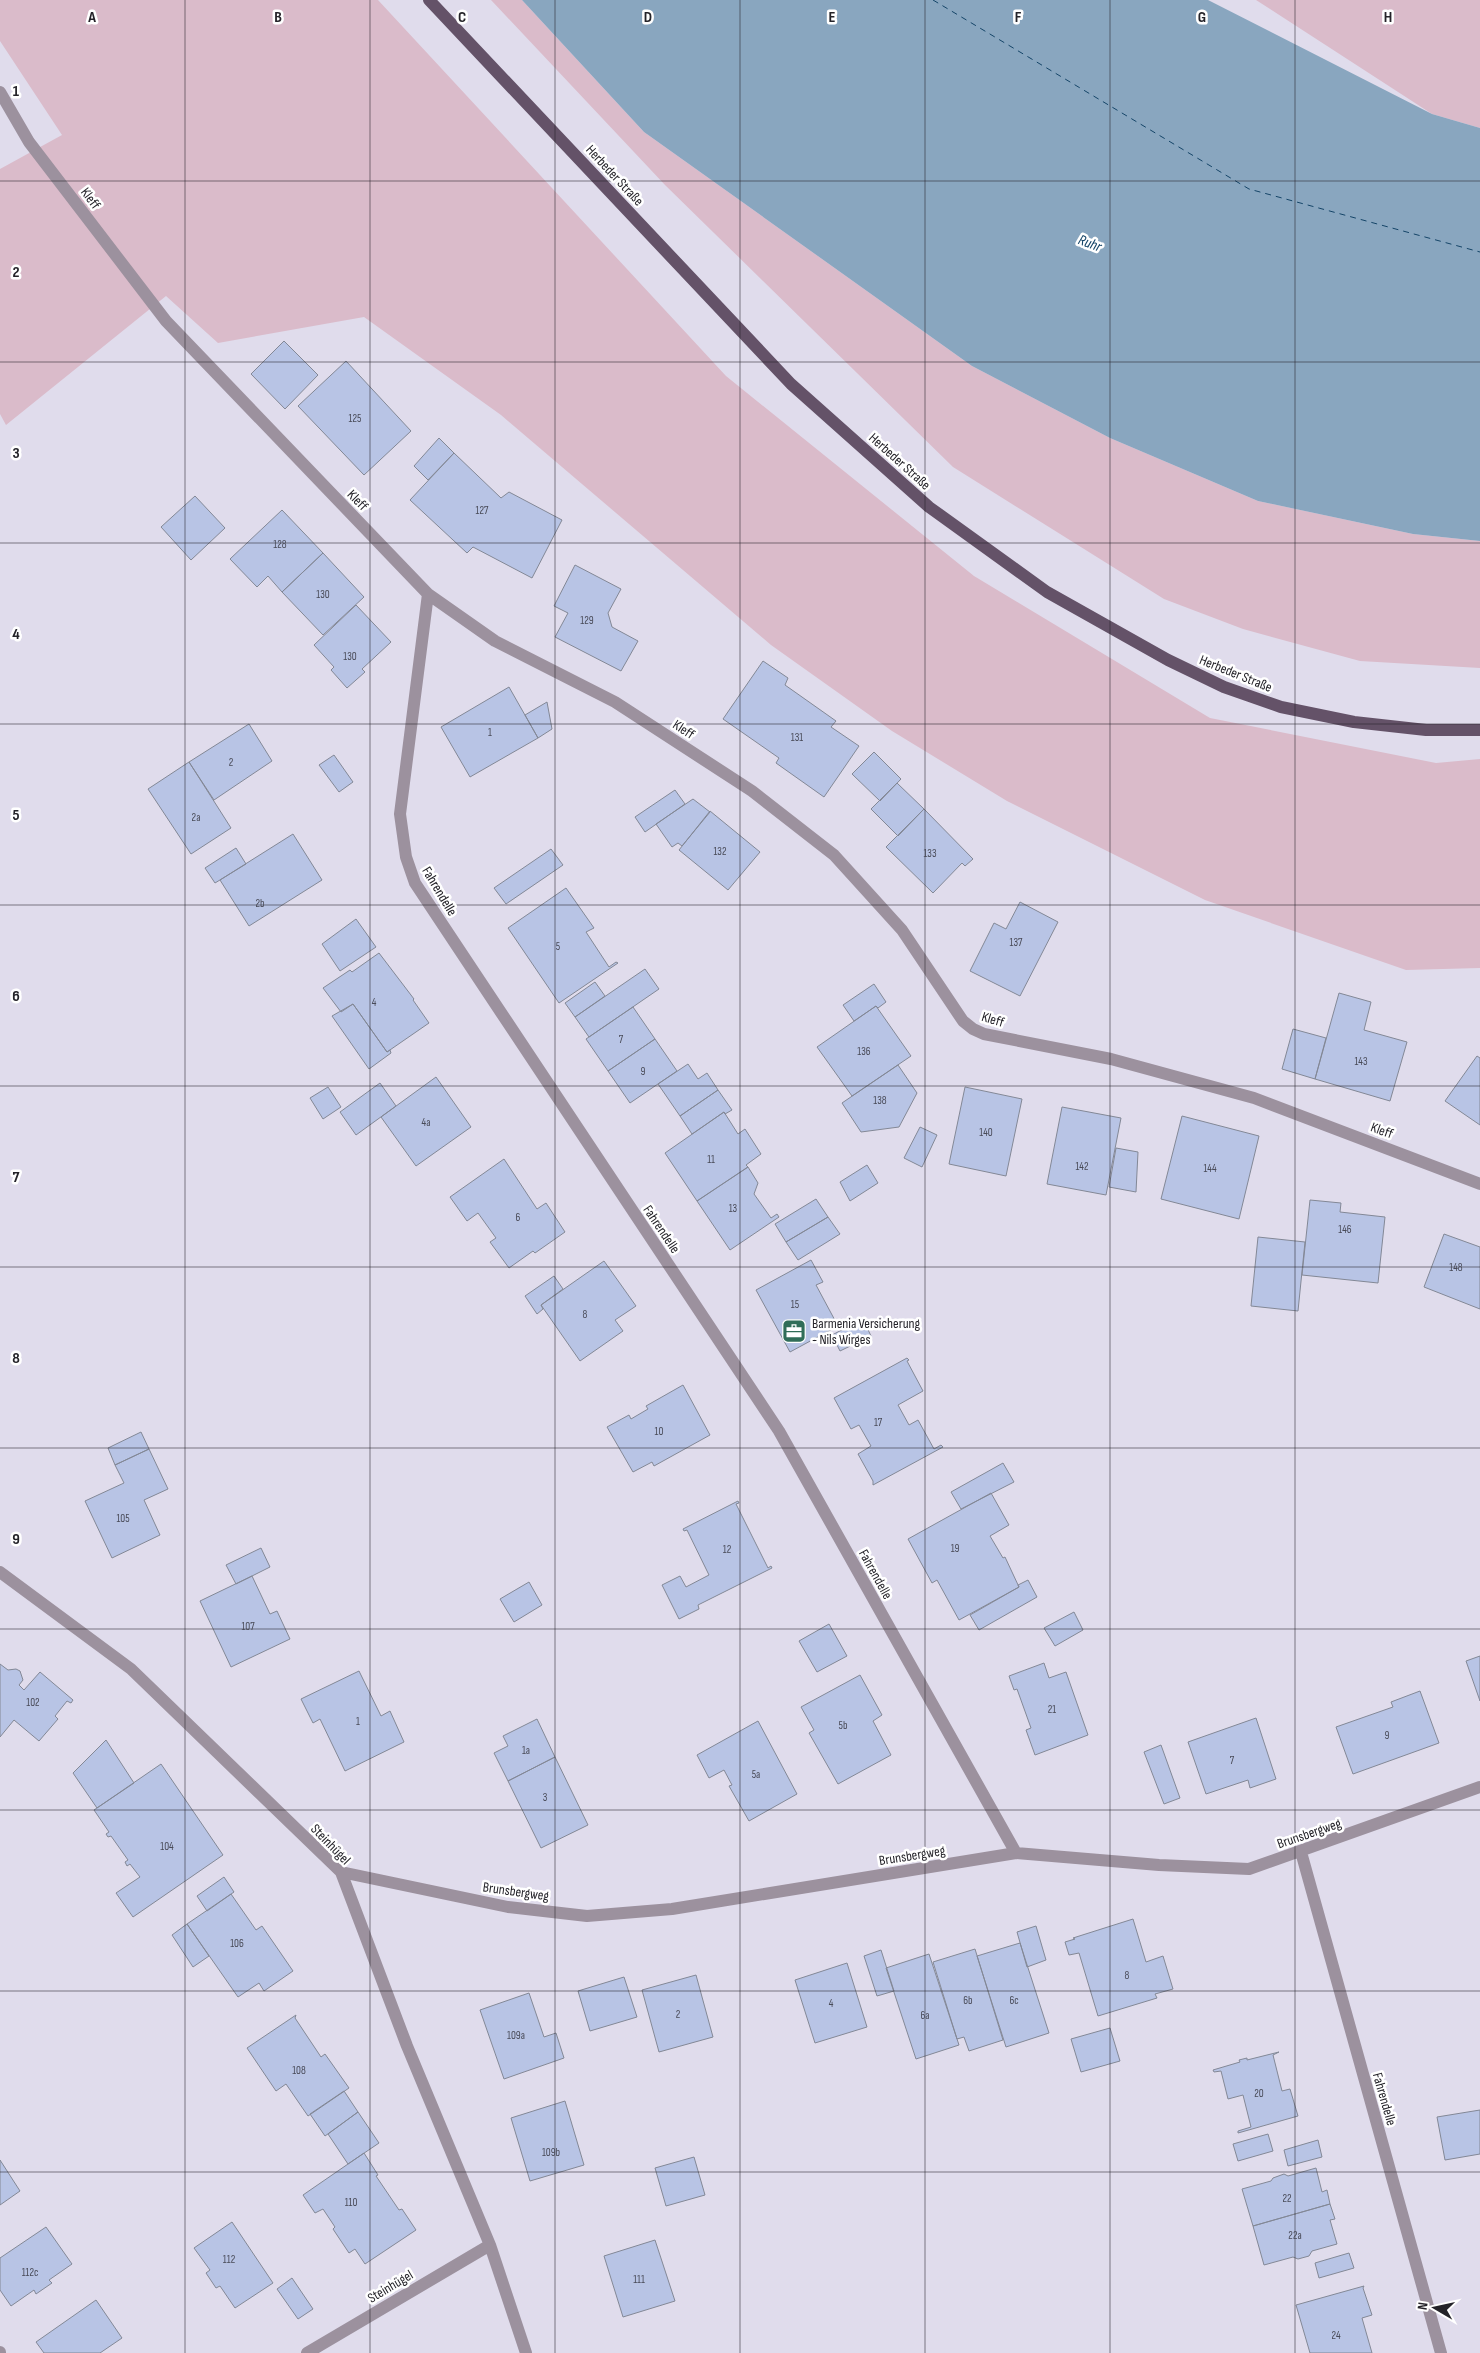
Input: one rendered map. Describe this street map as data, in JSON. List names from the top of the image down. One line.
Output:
{"streets":{"main road":["Herbeder Straße"],"street":["Kleff","Fahrendelle","Brunsbergweg","Steinhügel"]},"crossings":[["Kleff","Fahrendelle"],["Fahrendelle","Brunsbergweg"],["Brunsbergweg","Steinhügel"]],"water":["Ruhr"],"places":{"office":["Barmenia Versicherung - Nils Wirges"]},"house_numbers":["125","127","128","130","129","130","1","131","2","2a","132","133","2b","137","5","4","7","136","143","9","138","4a","140","11","142","144","13","6","146","148","15","8","17","10","105","19","12","107","102","21","1","5b","9","1a","7","5a","3","104","106","8","6b","6c","4","2","6a","109a","108","20","109b","22","110","22a","112","112c","111","24"],"north":"left","grid":{"columns":["A","B","C","D","E","F","G","H"],"rows":["1","2","3","4","5","6","7","8","9"]}}
